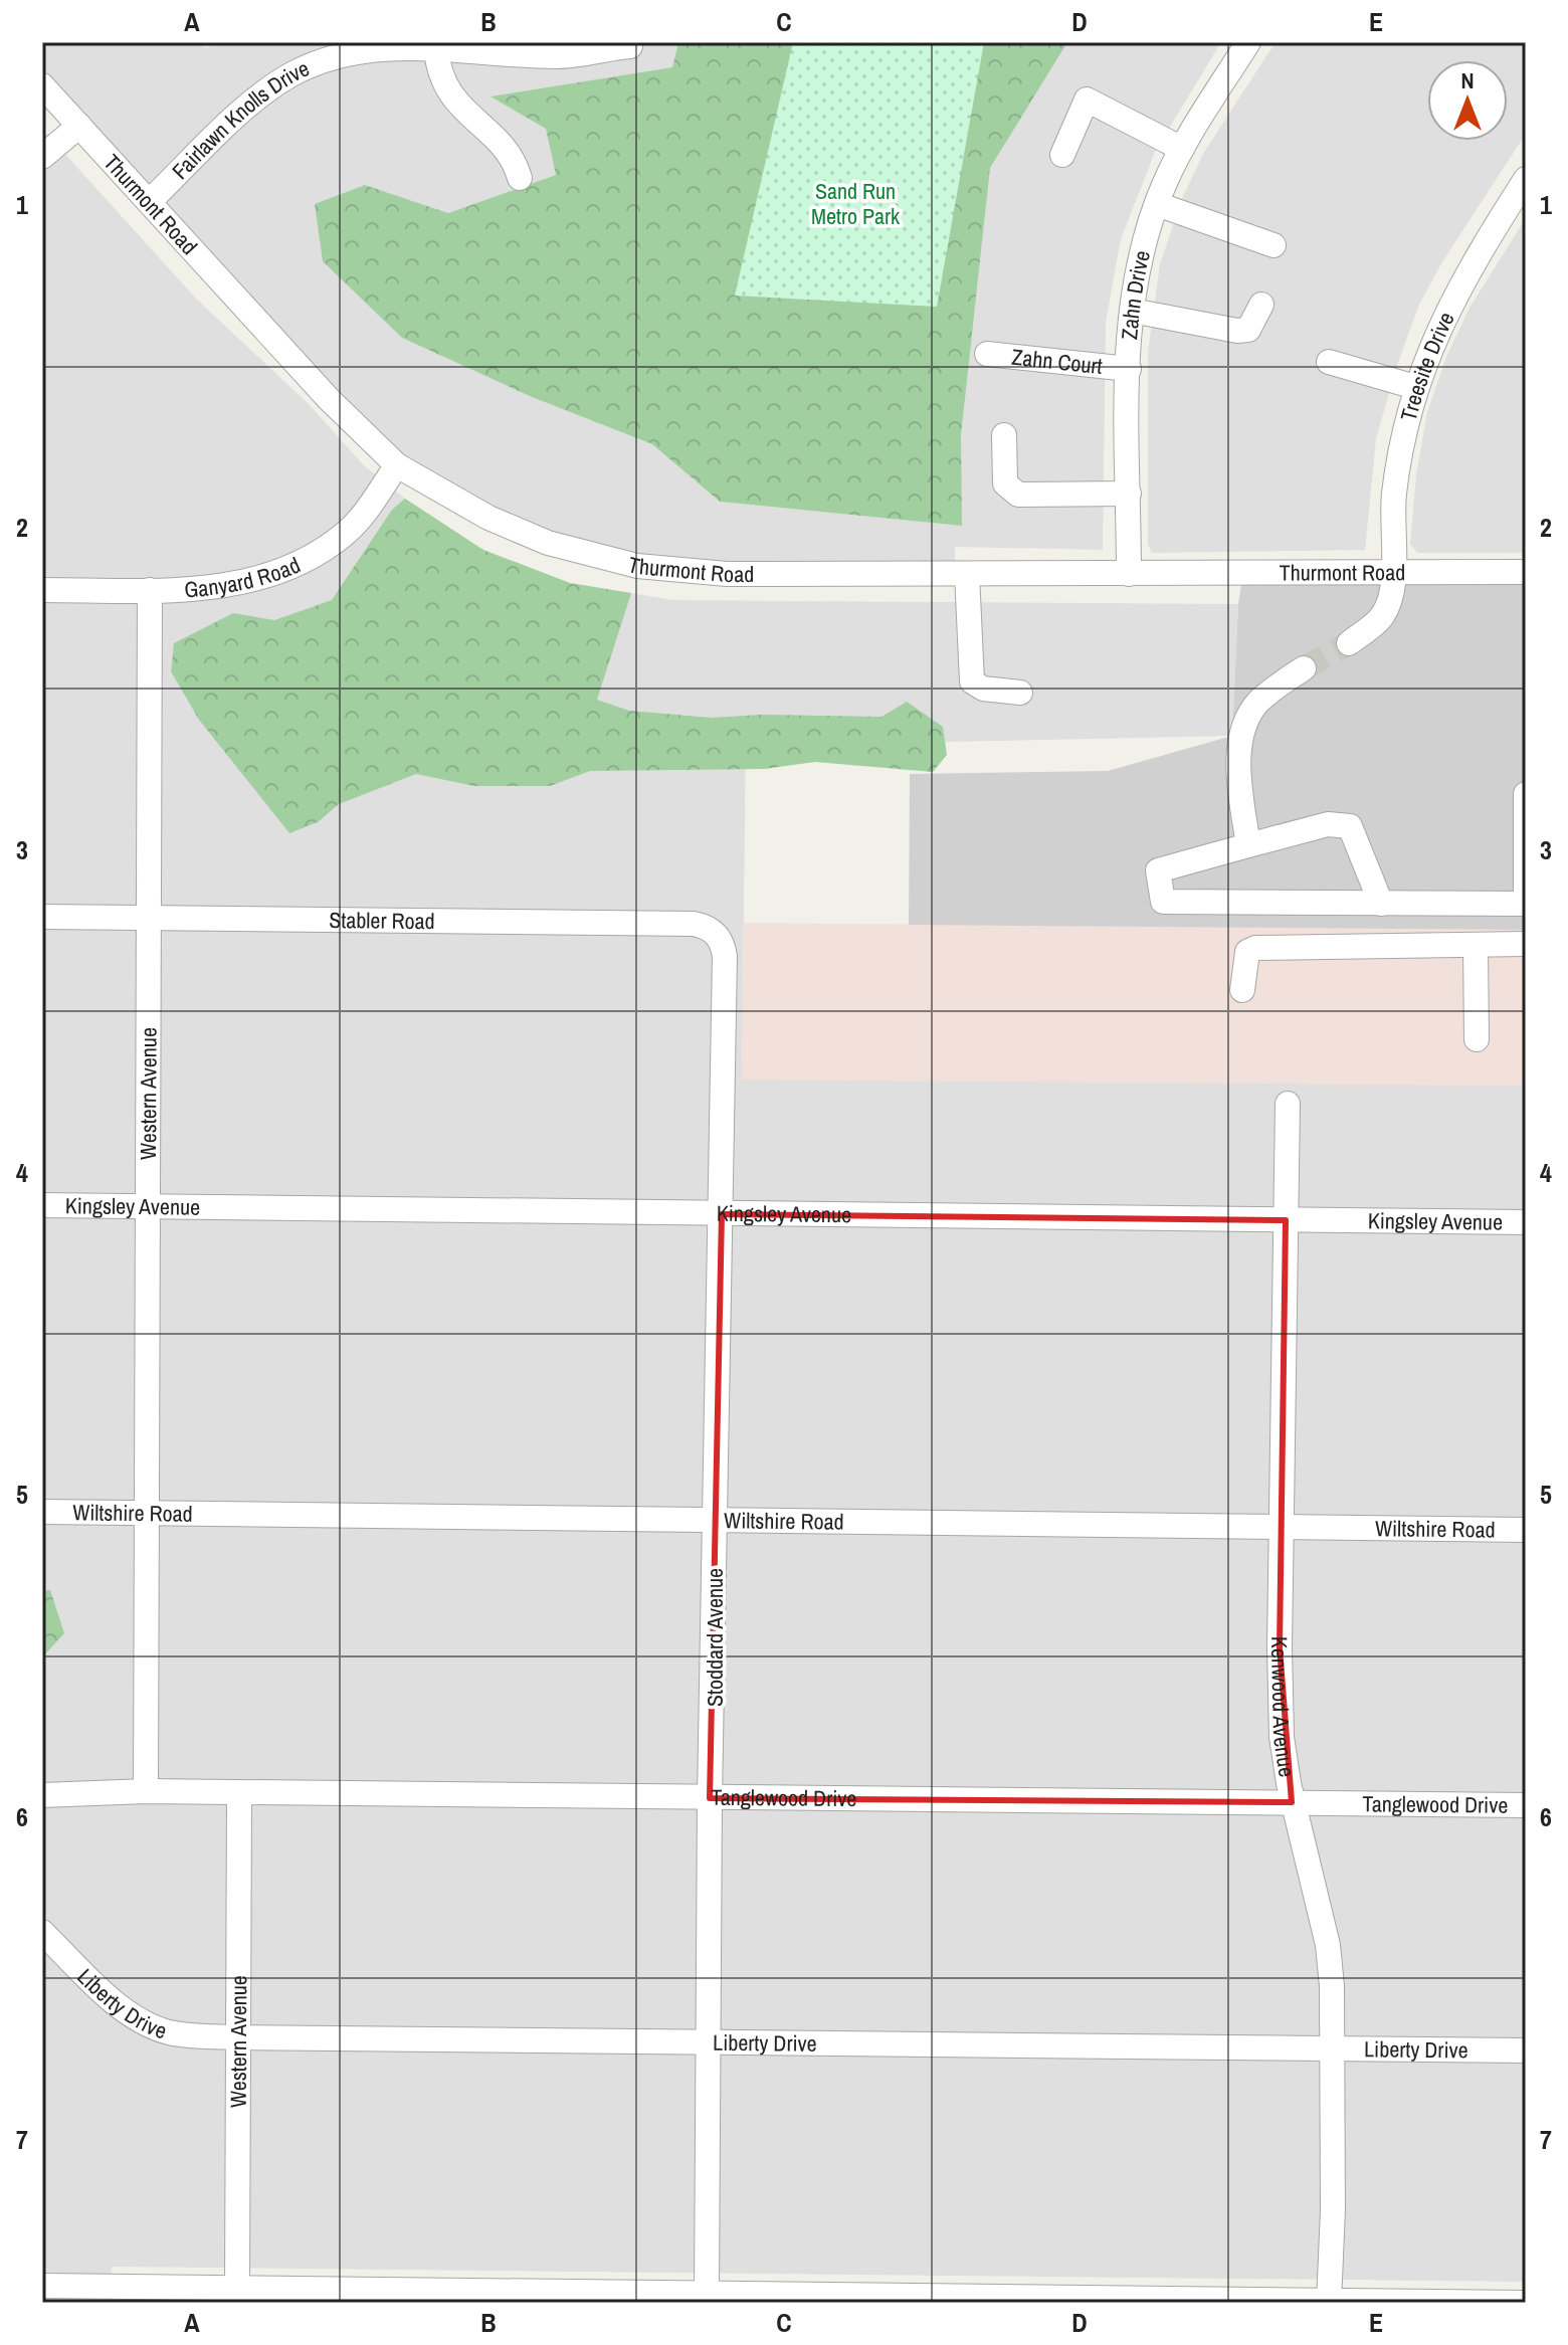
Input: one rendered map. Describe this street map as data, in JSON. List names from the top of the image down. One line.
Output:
{"streets":{"street":["Fairlawn Knolls Drive","Thurmont Road","Zahn Drive","Zahn Court","Treesite Drive","Ganyard Road","Stabler Road","Western Avenue","Kingsley Avenue","Wiltshire Road","Stoddard Avenue","Kenwood Avenue","Tanglewood Drive","Liberty Drive"]},"crossings":[["Fairlawn Knolls Drive","Thurmont Road"],["Thurmont Road","Zahn Drive"],["Thurmont Road","Treesite Drive"],["Thurmont Road","Ganyard Road"],["Zahn Drive","Zahn Court"],["Ganyard Road","Western Avenue"],["Stabler Road","Western Avenue"],["Stabler Road","Stoddard Avenue"],["Western Avenue","Kingsley Avenue"],["Western Avenue","Wiltshire Road"],["Western Avenue","Tanglewood Drive"],["Western Avenue","Liberty Drive"],["Kingsley Avenue","Stoddard Avenue"],["Kingsley Avenue","Kenwood Avenue"],["Wiltshire Road","Stoddard Avenue"],["Wiltshire Road","Kenwood Avenue"],["Stoddard Avenue","Tanglewood Drive"],["Stoddard Avenue","Liberty Drive"],["Kenwood Avenue","Tanglewood Drive"],["Kenwood Avenue","Liberty Drive"]],"parks":["Sand Run Metro Park"],"north":"top","grid":{"columns":["A","B","C","D","E"],"rows":["1","2","3","4","5","6","7"]}}
